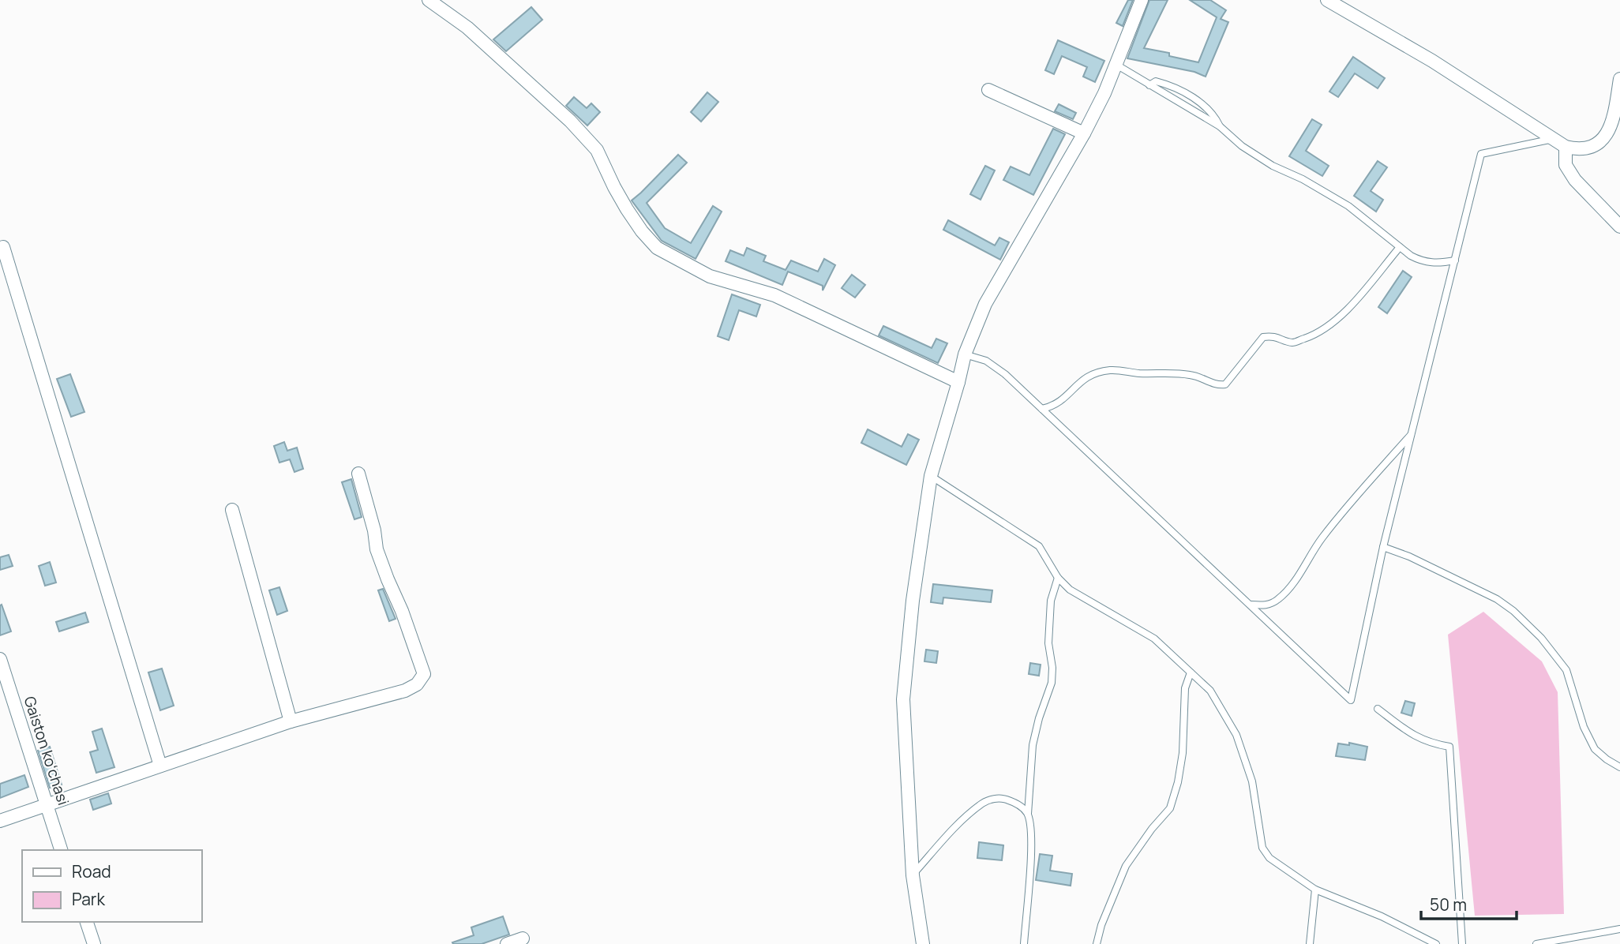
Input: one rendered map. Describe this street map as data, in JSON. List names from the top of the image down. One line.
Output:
{"streets":{"street":["Gaiston koʻchasi"]},"legend":["Road","Park"],"scale_bar":"50 m"}
